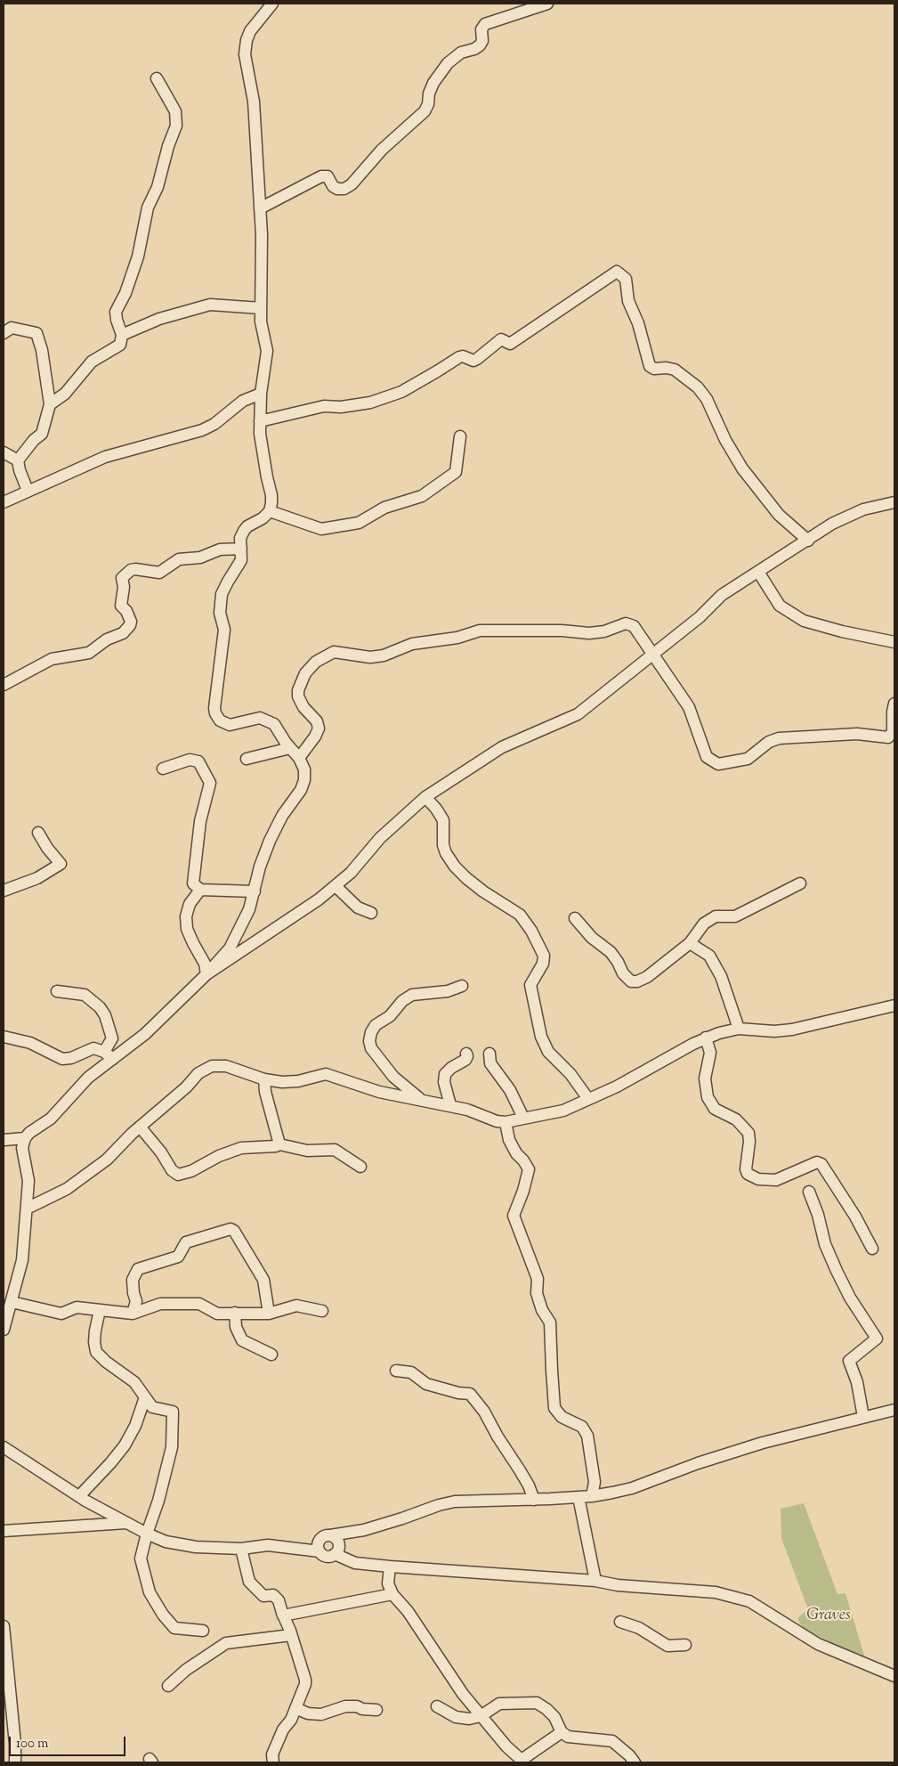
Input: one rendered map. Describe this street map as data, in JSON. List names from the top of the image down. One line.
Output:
{"parks":["Graves"],"scale_bar":"100 m"}
